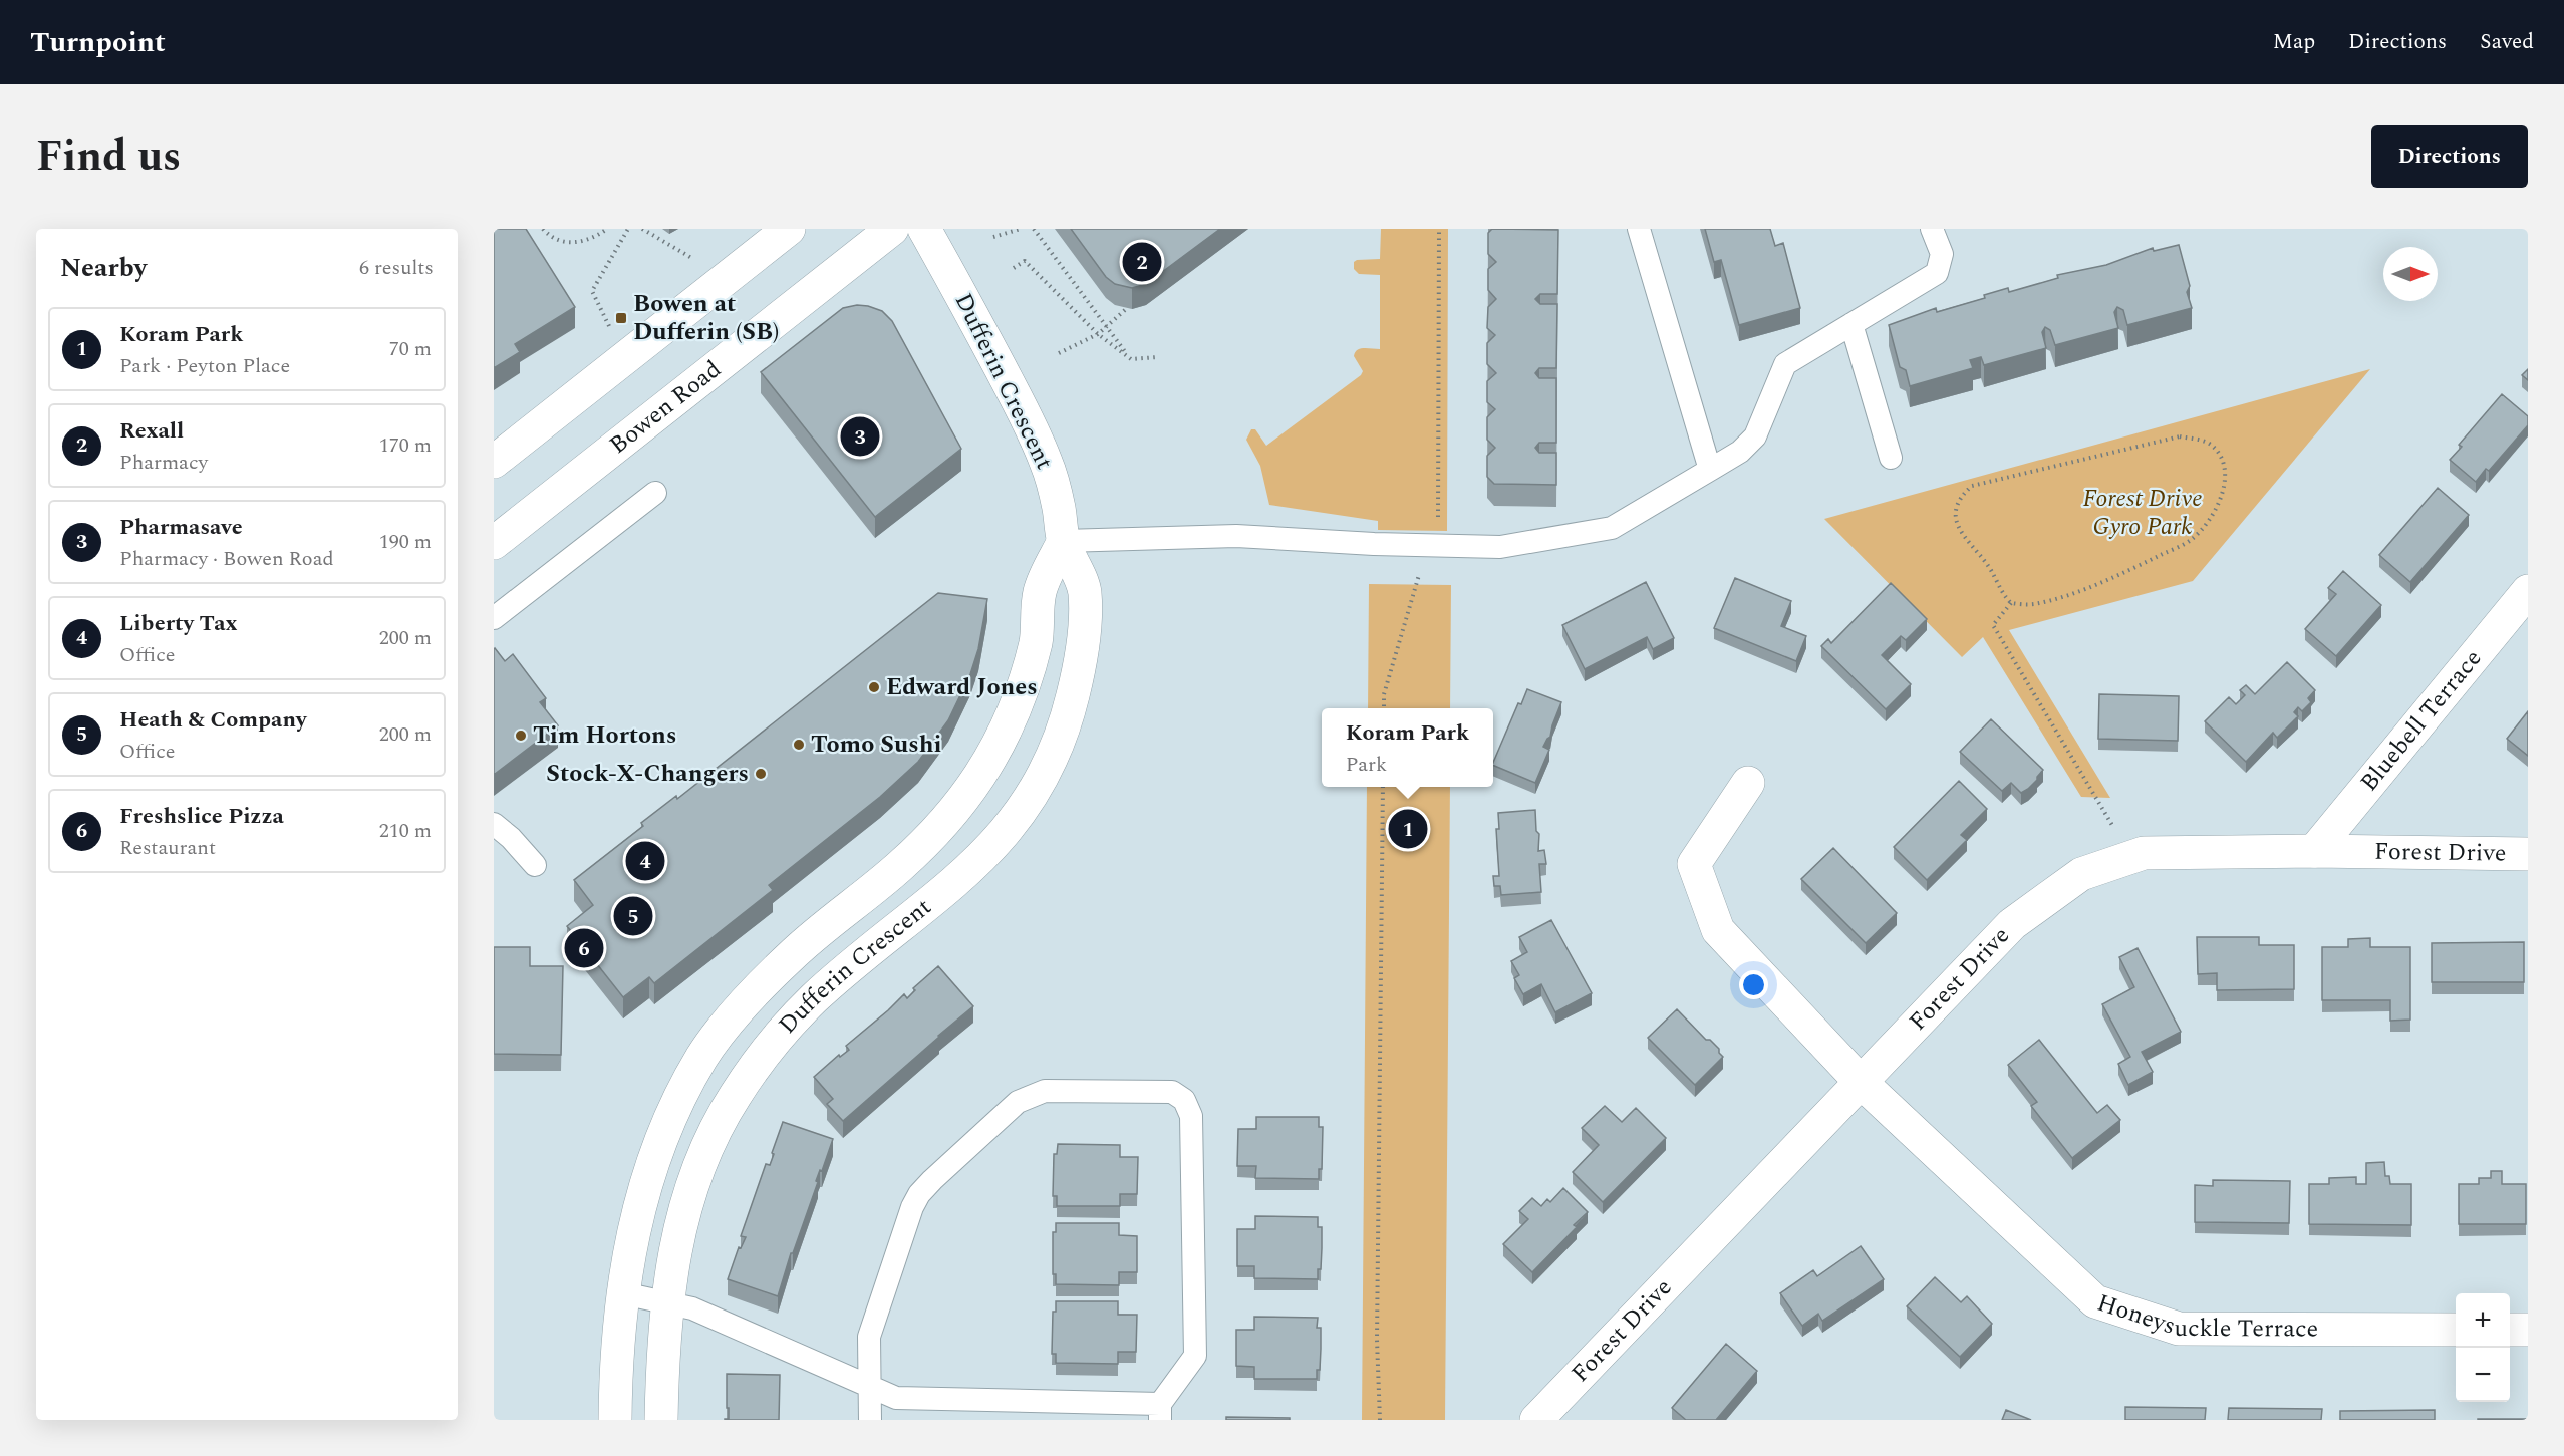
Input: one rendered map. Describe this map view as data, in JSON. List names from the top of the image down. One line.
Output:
{"streets":{"street":["Dufferin Crescent","Bowen Road","Bluebell Terrace","Forest Drive","Honeysuckle Terrace"]},"crossings":[["Bluebell Terrace","Forest Drive"],["Forest Drive","Honeysuckle Terrace"]],"parks":["Forest Drive Gyro Park"],"places":{"transit":["Bowen at Dufferin (SB)"],"other":["Edward Jones","Tim Hortons","Tomo Sushi","Stock-X-Changers"]},"north":"right","page":{"header":"Turnpoint","nav":["Map","Directions","Saved"],"title":"Find us","buttons":"Directions","heading":["Nearby","6 results"],"pins":["2","3","1","4","5","6"],"list":[{"mark":"1","name":"Koram Park","note":"Park · Peyton Place","value":"70 m"},{"mark":"2","name":"Rexall","note":"Pharmacy","value":"170 m"},{"mark":"3","name":"Pharmasave","note":"Pharmacy · Bowen Road","value":"190 m"},{"mark":"4","name":"Liberty Tax","note":"Office","value":"200 m"},{"mark":"5","name":"Heath & Company","note":"Office","value":"200 m"},{"mark":"6","name":"Freshslice Pizza","note":"Restaurant","value":"210 m"}],"popup":["Koram Park","Park"],"map_buttons":["+","−"]}}
